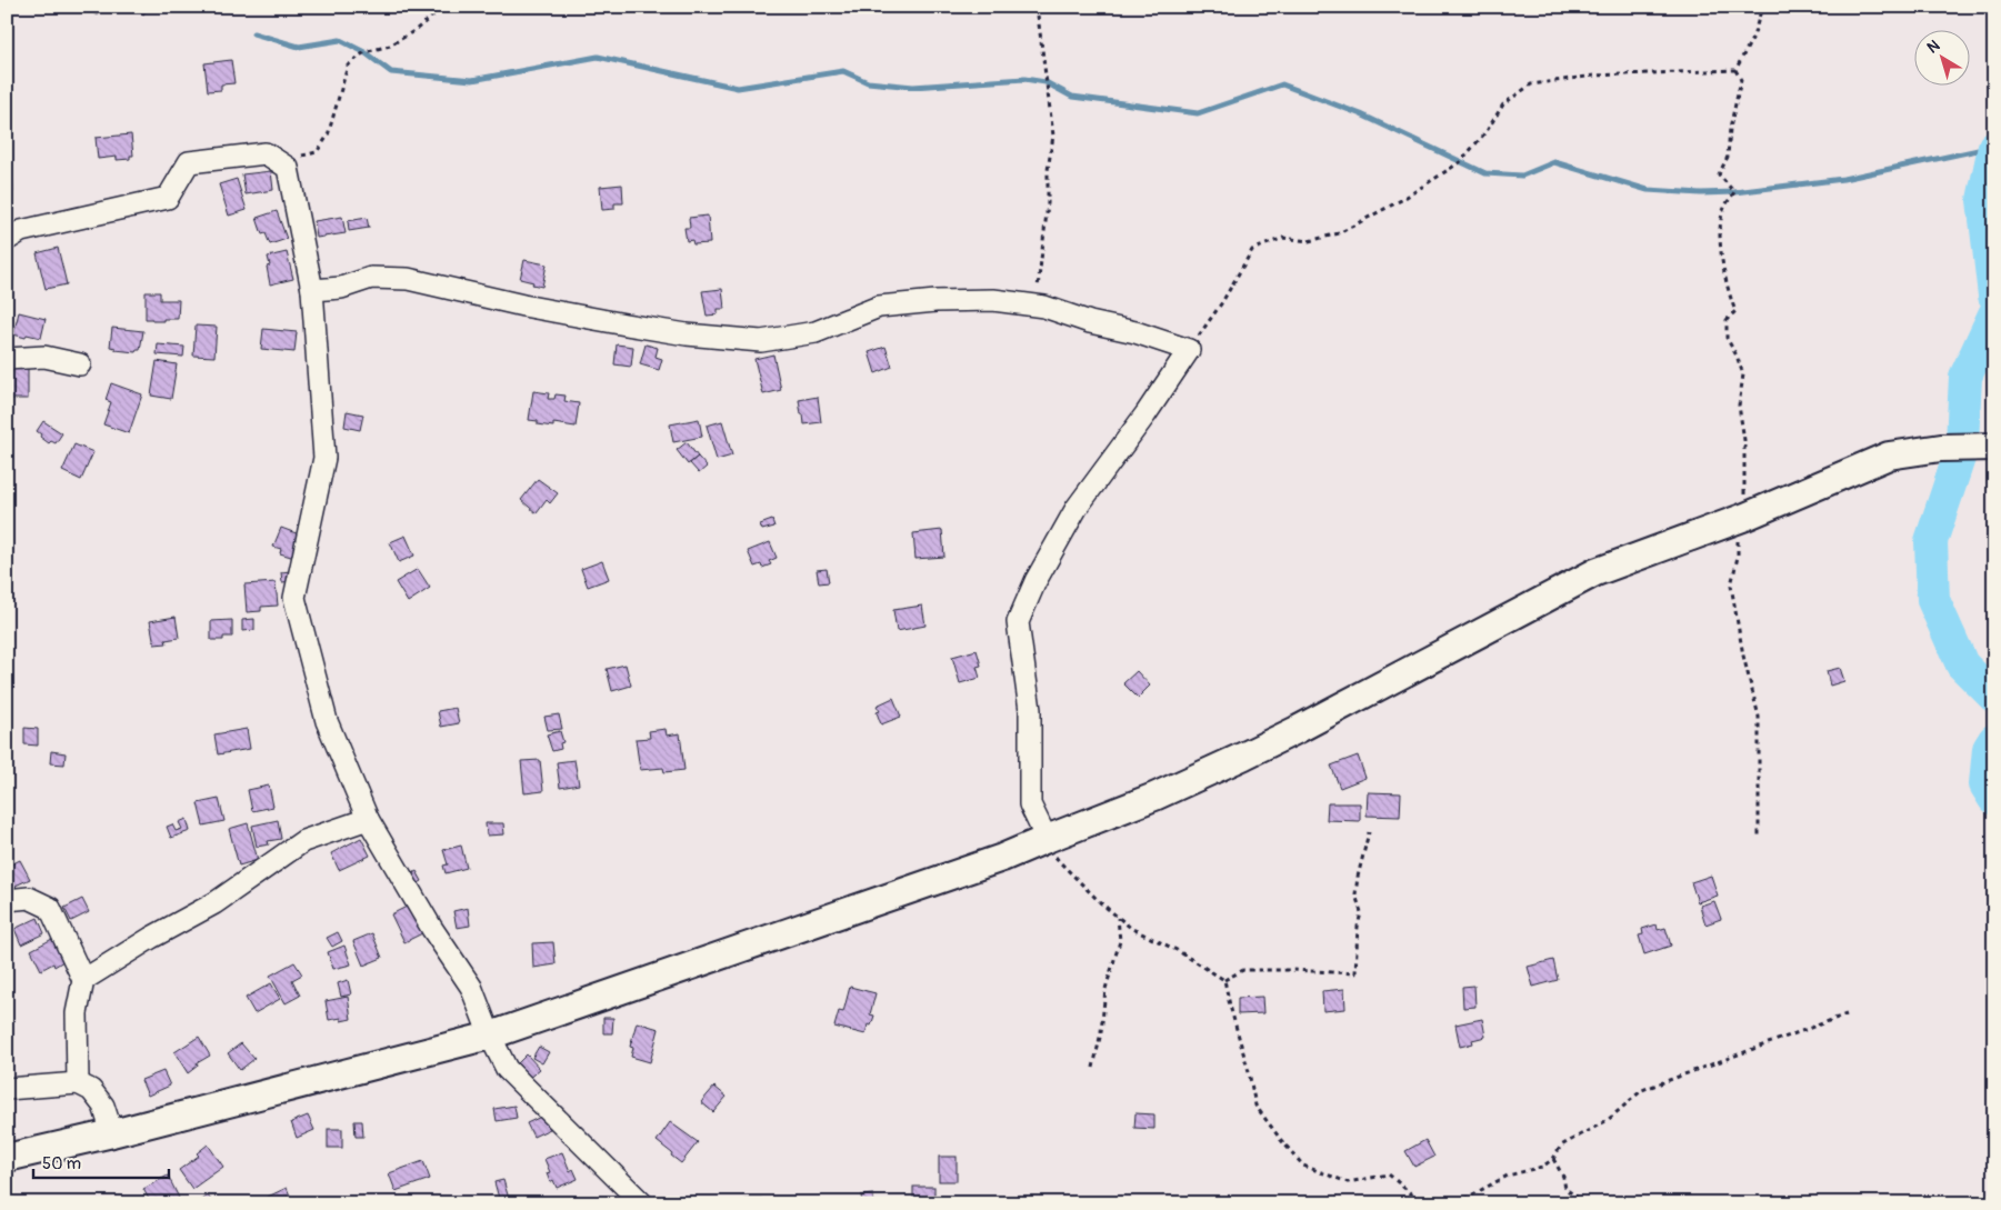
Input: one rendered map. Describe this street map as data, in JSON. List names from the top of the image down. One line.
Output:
{"scale_bar":"50 m","north":"top left"}
